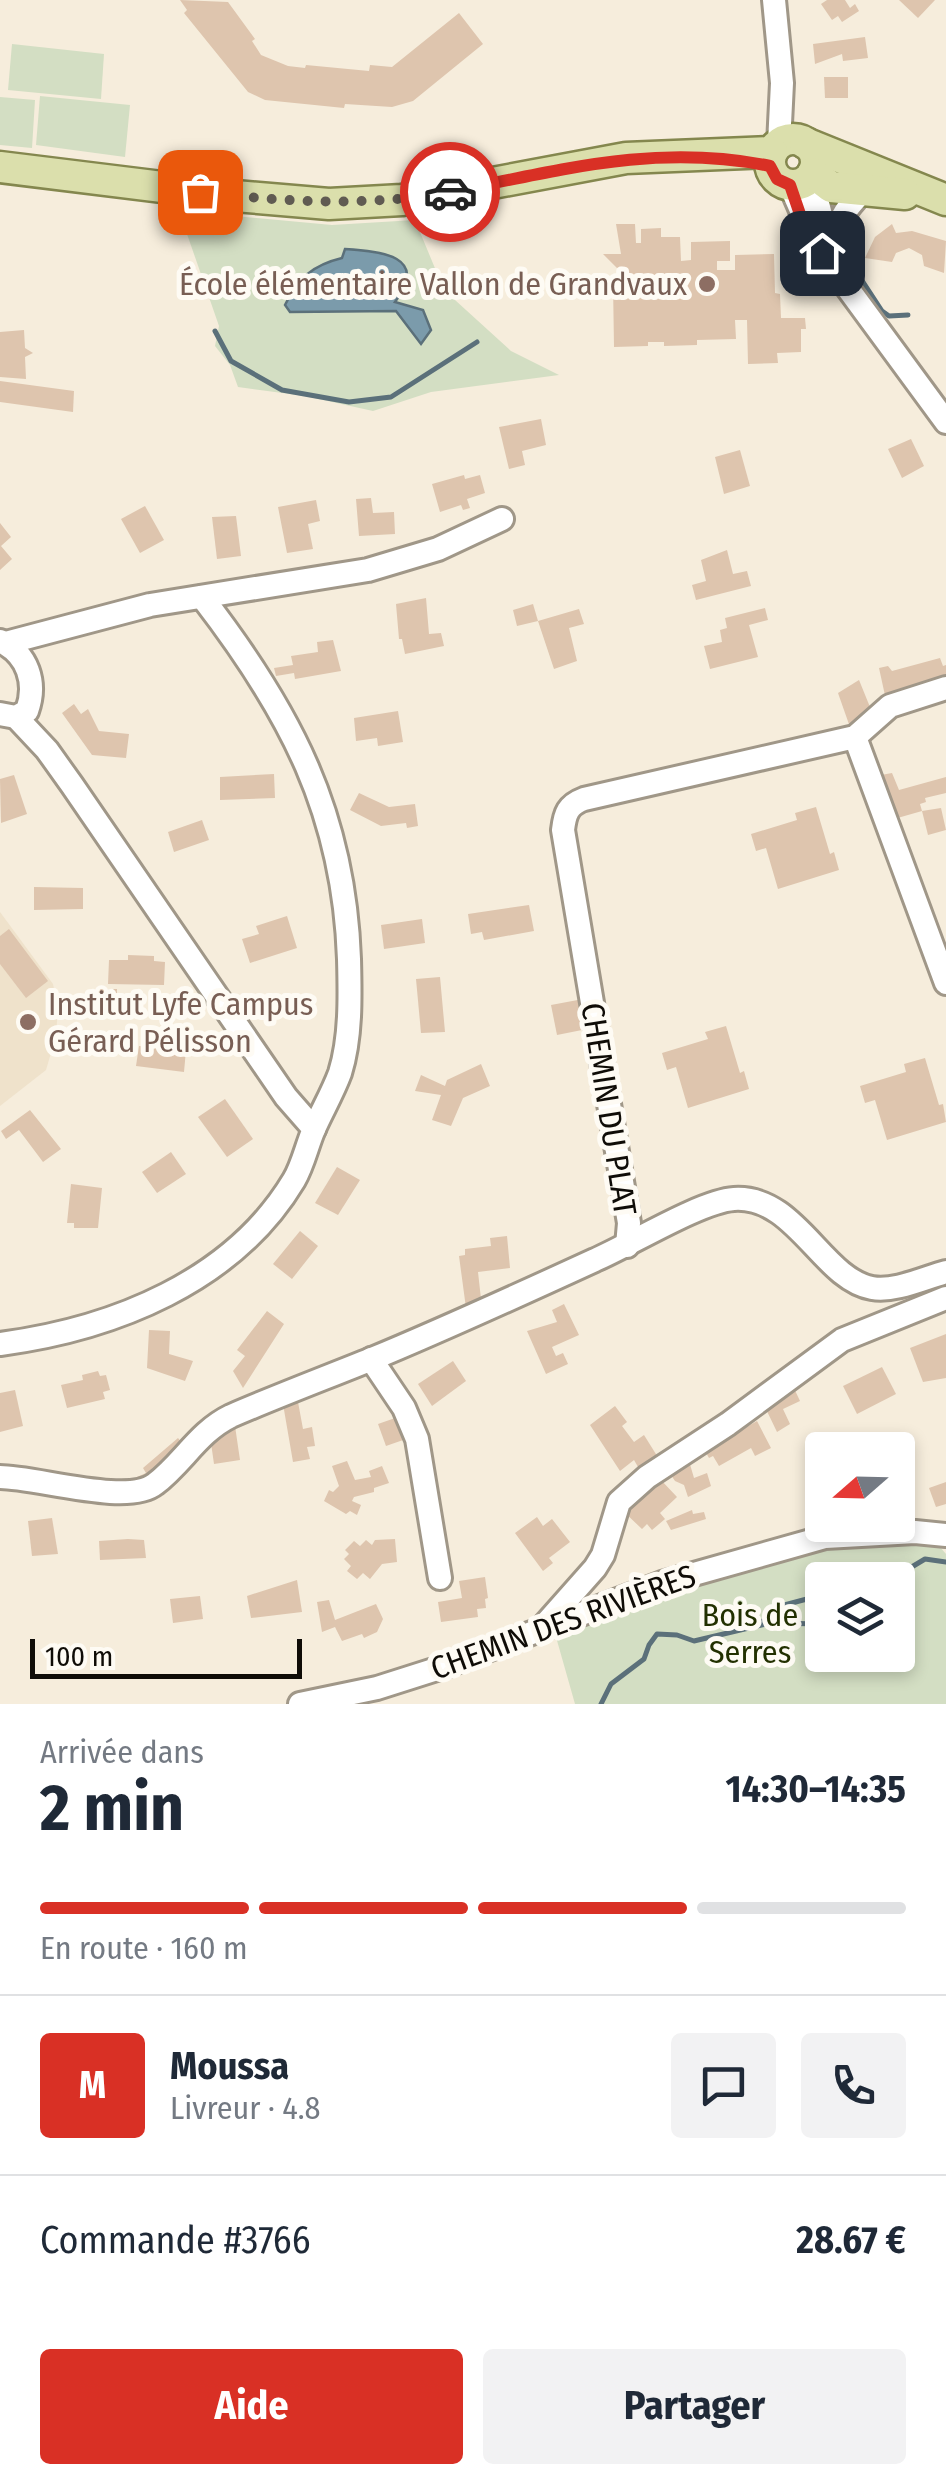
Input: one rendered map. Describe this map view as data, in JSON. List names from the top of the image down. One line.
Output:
{"streets":{"street":["CHEMIN DU PLAT","CHEMIN DES RIVIÈRES"]},"parks":["Bois de Serres"],"places":["École élémentaire Vallon de Grandvaux","Institut Lyfe Campus Gérard Pélisson"],"scale_bar":"100 m","north":"left","page":{"scale":"100 m","heading":["2 min","Arrivée dans","14:30–14:35"],"panel":["Moussa","Livreur · 4.8","Commande #3766","28.67 €"],"bar":"En route · 160 m","round":"M","buttons":["Aide","Partager"]}}
